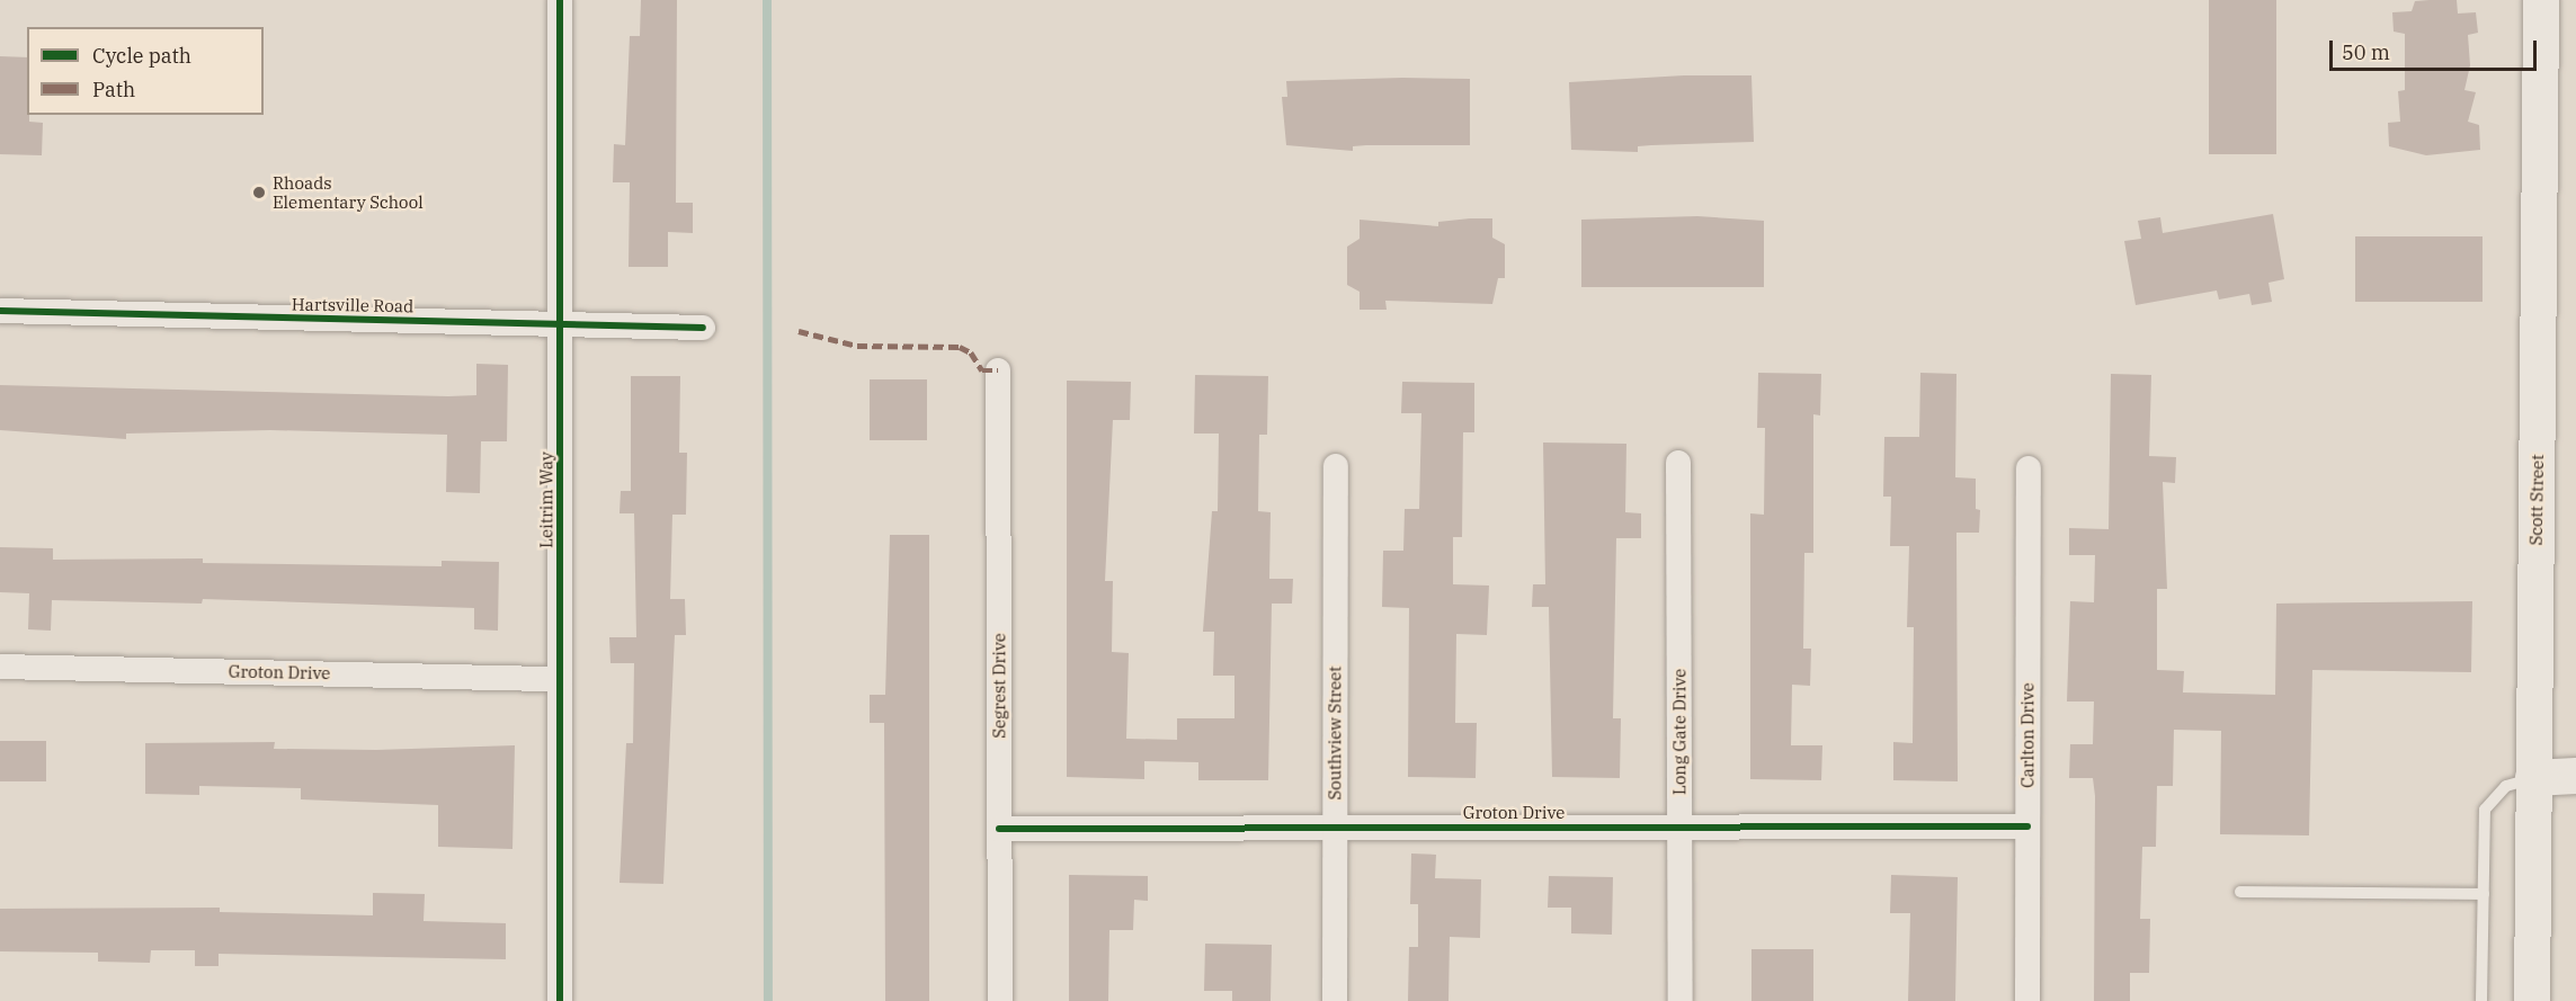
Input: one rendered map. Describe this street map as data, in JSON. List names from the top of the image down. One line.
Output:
{"streets":{"main road":["Scott Street"],"street":["Hartsville Road","Leitrim Way","Groton Drive","Segrest Drive","Long Gate Drive","Southview Street","Carlton Drive"]},"crossings":[["Hartsville Road","Leitrim Way"],["Leitrim Way","Groton Drive"],["Groton Drive","Segrest Drive"],["Groton Drive","Long Gate Drive"],["Groton Drive","Southview Street"],["Groton Drive","Carlton Drive"]],"places":["Rhoads Elementary School"],"legend":["Cycle path","Path"],"scale_bar":"50 m"}
